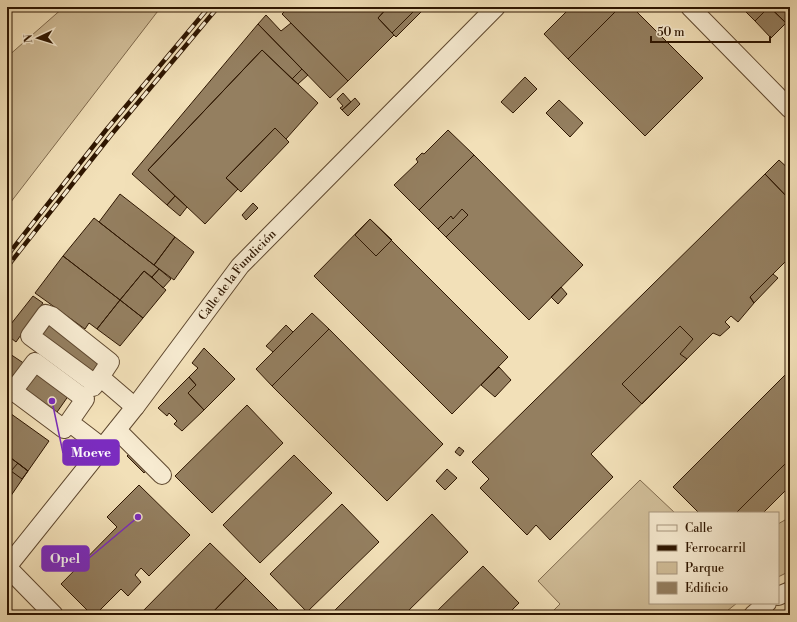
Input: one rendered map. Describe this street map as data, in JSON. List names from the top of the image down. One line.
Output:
{"streets":{"street":["Calle de la Fundición"]},"places":["Moeve","Opel"],"legend":["Calle","Ferrocarril","Parque","Edificio"],"scale_bar":"50 m","north":"left"}
